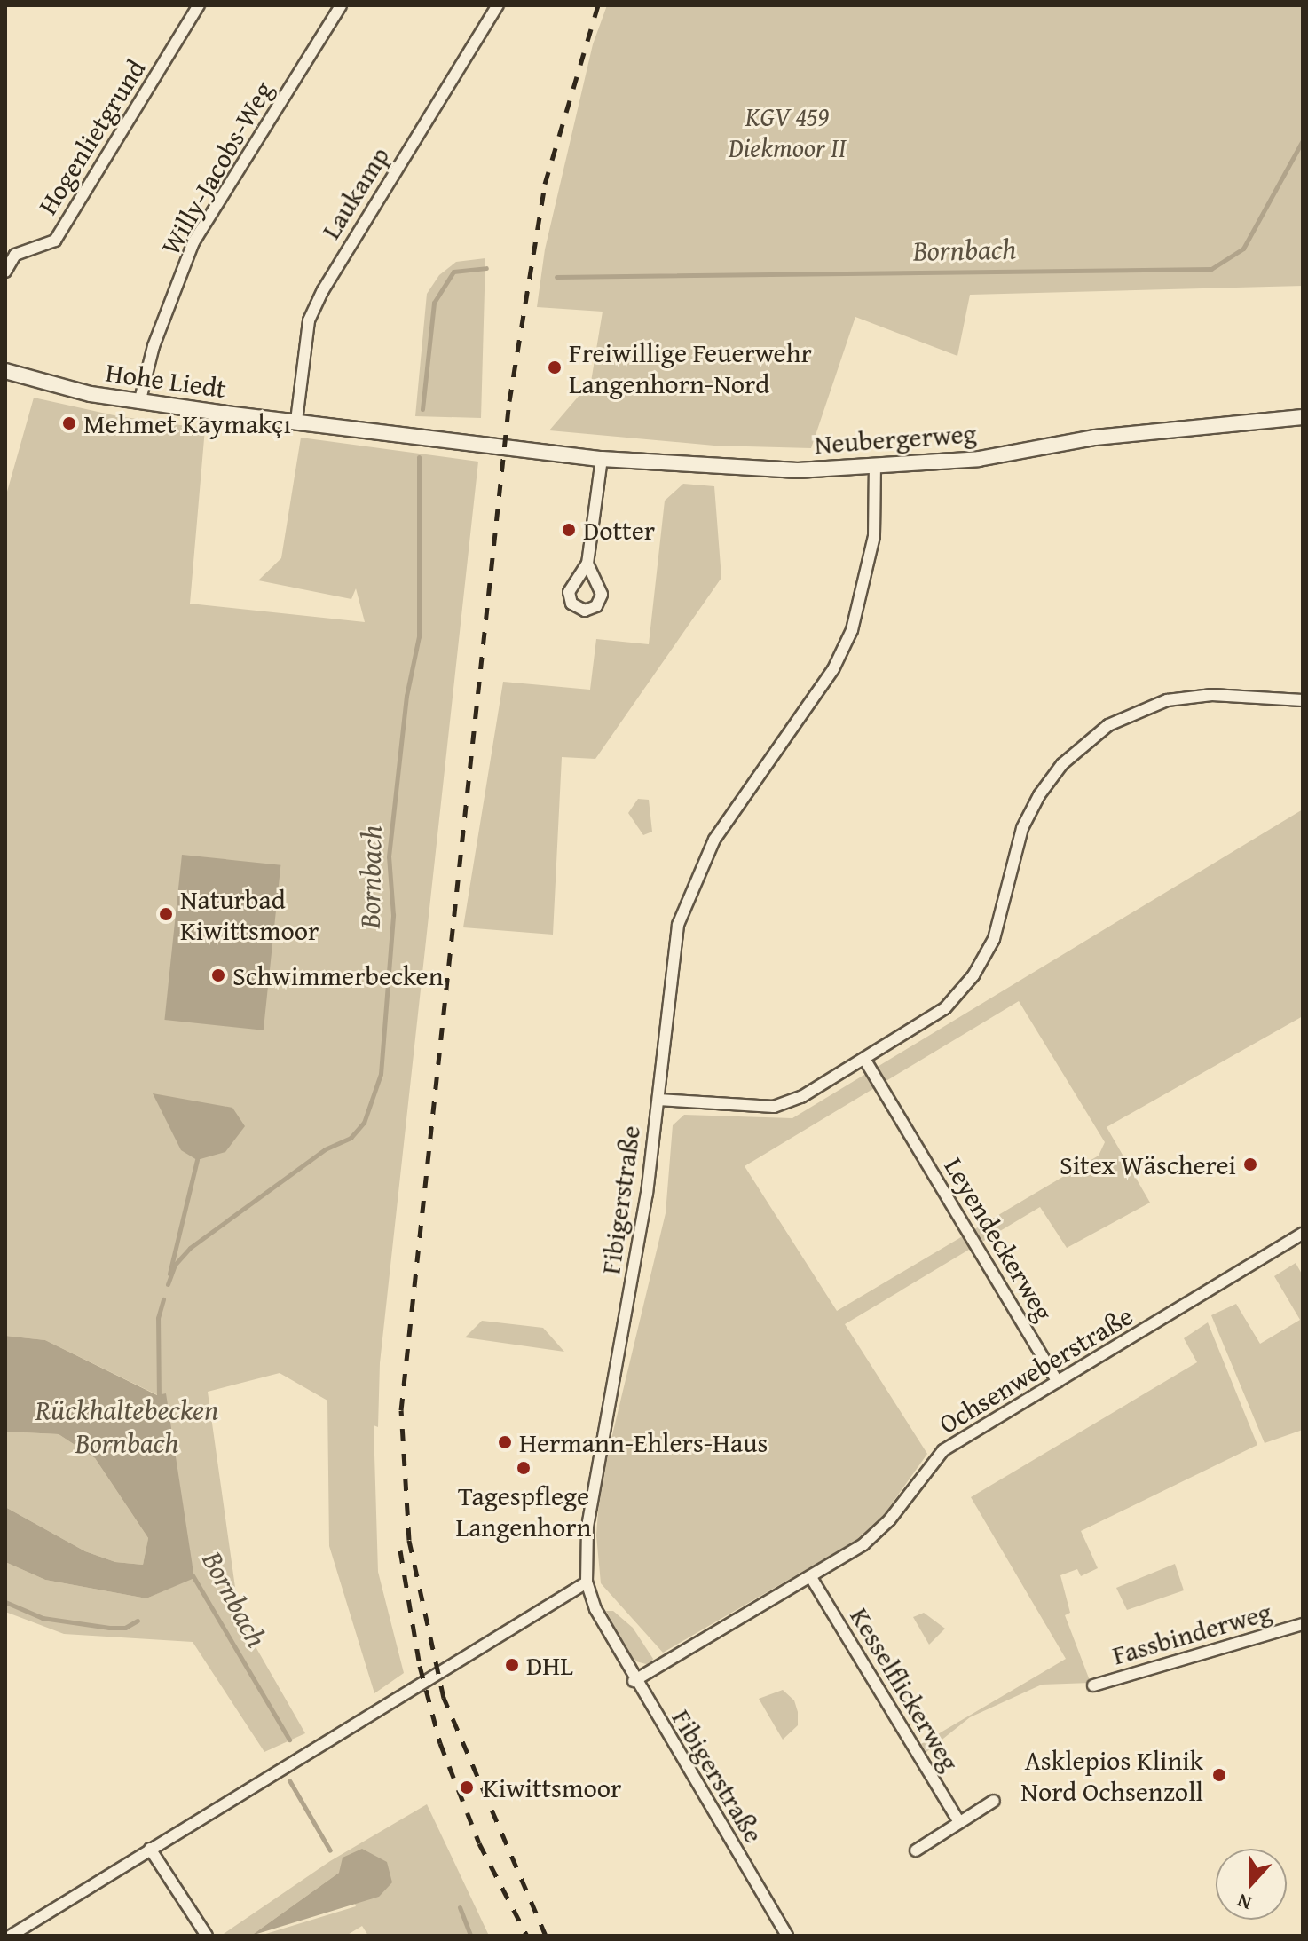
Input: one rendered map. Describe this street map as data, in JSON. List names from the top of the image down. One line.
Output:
{"streets":{"street":["Hogenlietgrund","Willy-Jacobs-Weg","Laukamp","Hohe Liedt","Neubergerweg","Fibigerstraße","Leyendeckerweg","Ochsenweberstraße","Fassbinderweg","Kesselflickerweg"]},"crossings":[["Willy-Jacobs-Weg","Hohe Liedt"],["Laukamp","Hohe Liedt"],["Hohe Liedt","Neubergerweg"],["Neubergerweg","Fibigerstraße"],["Fibigerstraße","Ochsenweberstraße"],["Leyendeckerweg","Ochsenweberstraße"],["Ochsenweberstraße","Kesselflickerweg"]],"water":["Bornbach","Rückhaltebecken Bornbach"],"parks":["KGV 459 Diekmoor II"],"places":["Freiwillige Feuerwehr Langenhorn-Nord","Mehmet Kaymakçı","Dotter","Naturbad Kiwittsmoor","Schwimmerbecken","Sitex Wäscherei","Hermann-Ehlers-Haus","Tagespflege Langenhorn","DHL","Asklepios Klinik Nord Ochsenzoll","Kiwittsmoor"],"north":"bottom"}
